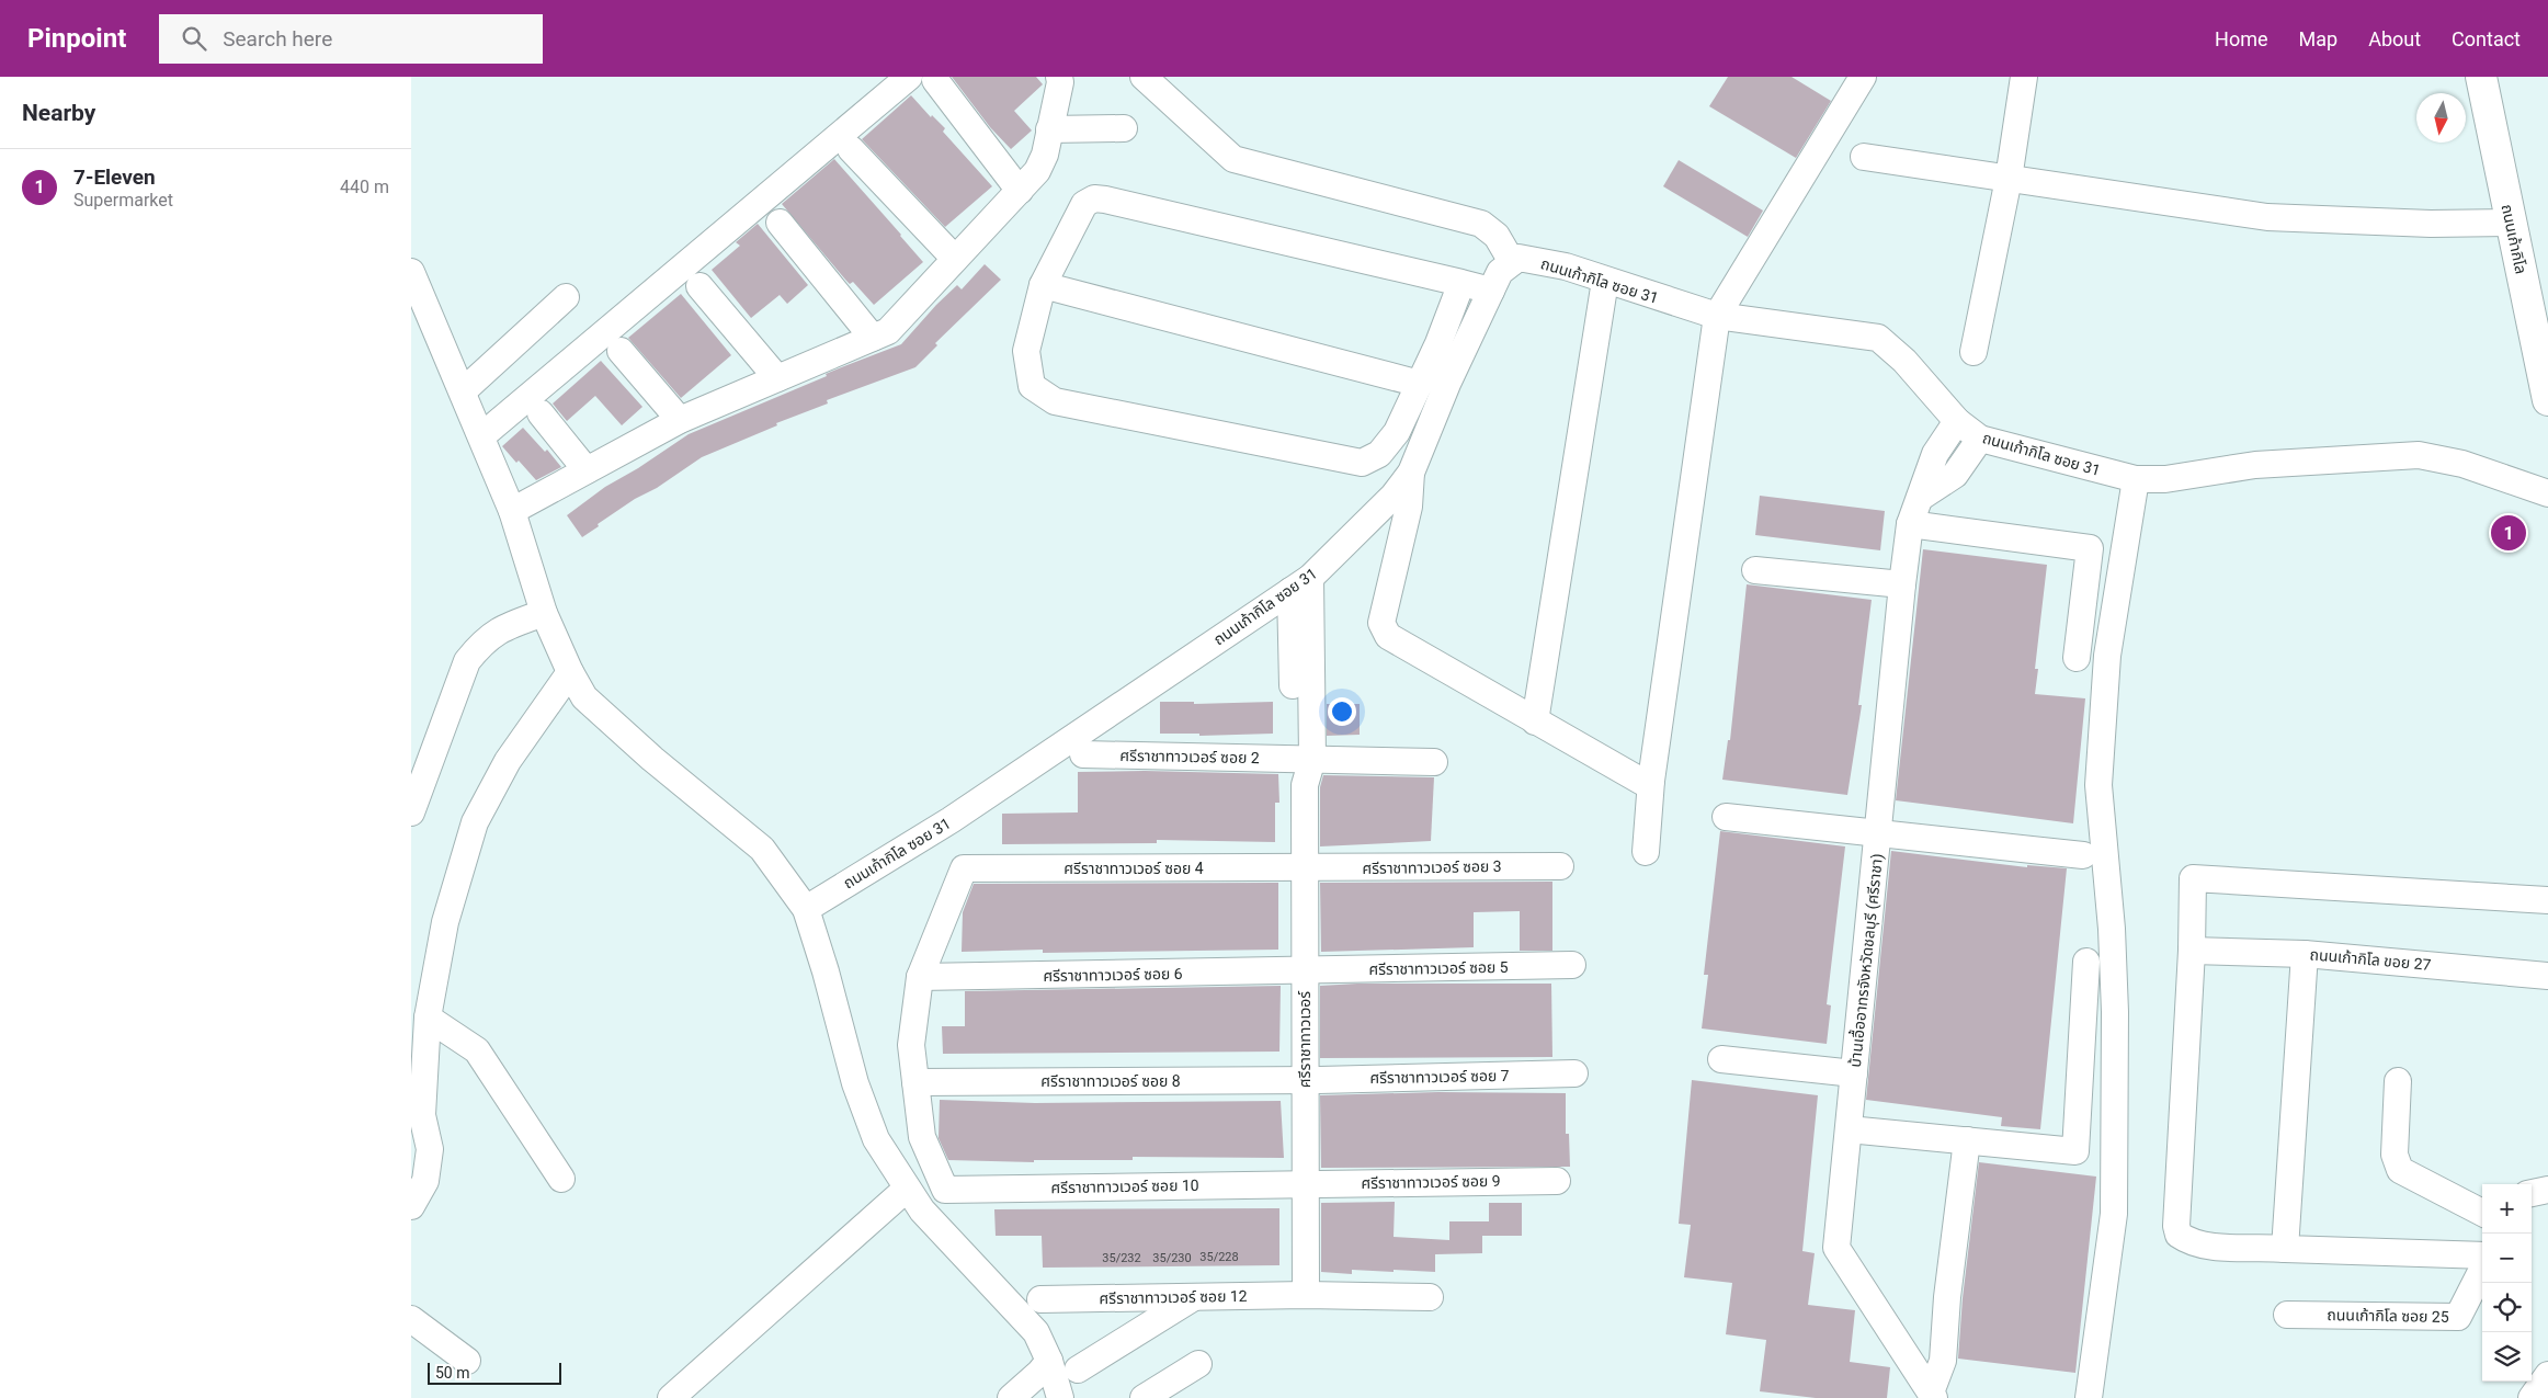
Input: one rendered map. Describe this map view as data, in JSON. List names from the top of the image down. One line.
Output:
{"streets":{"main road":["ถนนเก้ากิโล"],"street":["ถนนเก้ากิโล ซอย 31","ศรีราชาทาวเวอร์ ซอย 2","ศรีราชาทาวเวอร์ ซอย 3","ศรีราชาทาวเวอร์ ซอย 4","ถนนเก้ากิโล ขอย 27","บ้านเอื้ออาทรจังหวัดชลบุรี (ศรีราชา)","ศรีราชาทาวเวอร์ ซอย 5","ศรีราชาทาวเวอร์ ซอย 6","ศรีราชาทาวเวอร์","ศรีราชาทาวเวอร์ ซอย 7","ศรีราชาทาวเวอร์ ซอย 8","ศรีราชาทาวเวอร์ ซอย 9","ศรีราชาทาวเวอร์ ซอย 10","ศรีราชาทาวเวอร์ ซอย 12","ถนนเก้ากิโล ซอย 25"]},"crossings":[["ถนนเก้ากิโล ซอย 31","บ้านเอื้ออาทรจังหวัดชลบุรี (ศรีราชา)"],["ถนนเก้ากิโล ซอย 31","ศรีราชาทาวเวอร์"],["ศรีราชาทาวเวอร์ ซอย 2","ศรีราชาทาวเวอร์"],["ศรีราชาทาวเวอร์ ซอย 3","ศรีราชาทาวเวอร์ ซอย 4"],["ศรีราชาทาวเวอร์ ซอย 3","ศรีราชาทาวเวอร์"],["ศรีราชาทาวเวอร์ ซอย 4","ศรีราชาทาวเวอร์ ซอย 6"],["ศรีราชาทาวเวอร์ ซอย 4","ศรีราชาทาวเวอร์"],["ศรีราชาทาวเวอร์ ซอย 5","ศรีราชาทาวเวอร์ ซอย 6"],["ศรีราชาทาวเวอร์ ซอย 5","ศรีราชาทาวเวอร์"],["ศรีราชาทาวเวอร์ ซอย 6","ศรีราชาทาวเวอร์"],["ศรีราชาทาวเวอร์","ศรีราชาทาวเวอร์ ซอย 7"],["ศรีราชาทาวเวอร์","ศรีราชาทาวเวอร์ ซอย 8"],["ศรีราชาทาวเวอร์","ศรีราชาทาวเวอร์ ซอย 9"],["ศรีราชาทาวเวอร์","ศรีราชาทาวเวอร์ ซอย 10"],["ศรีราชาทาวเวอร์","ศรีราชาทาวเวอร์ ซอย 12"],["ศรีราชาทาวเวอร์ ซอย 7","ศรีราชาทาวเวอร์ ซอย 8"],["ศรีราชาทาวเวอร์ ซอย 8","ศรีราชาทาวเวอร์ ซอย 10"],["ศรีราชาทาวเวอร์ ซอย 9","ศรีราชาทาวเวอร์ ซอย 10"]],"house_numbers":["35/228","35/232","35/230"],"scale_bar":"50 m","north":"bottom","page":{"header":"Pinpoint","search":"Search here","nav":["Home","Map","About","Contact"],"heading":"Nearby","list":[{"mark":"1","name":"7-Eleven","note":"Supermarket","value":"440 m"}],"pins":"1","map_buttons":["+","−"],"scale":"50 m"}}
